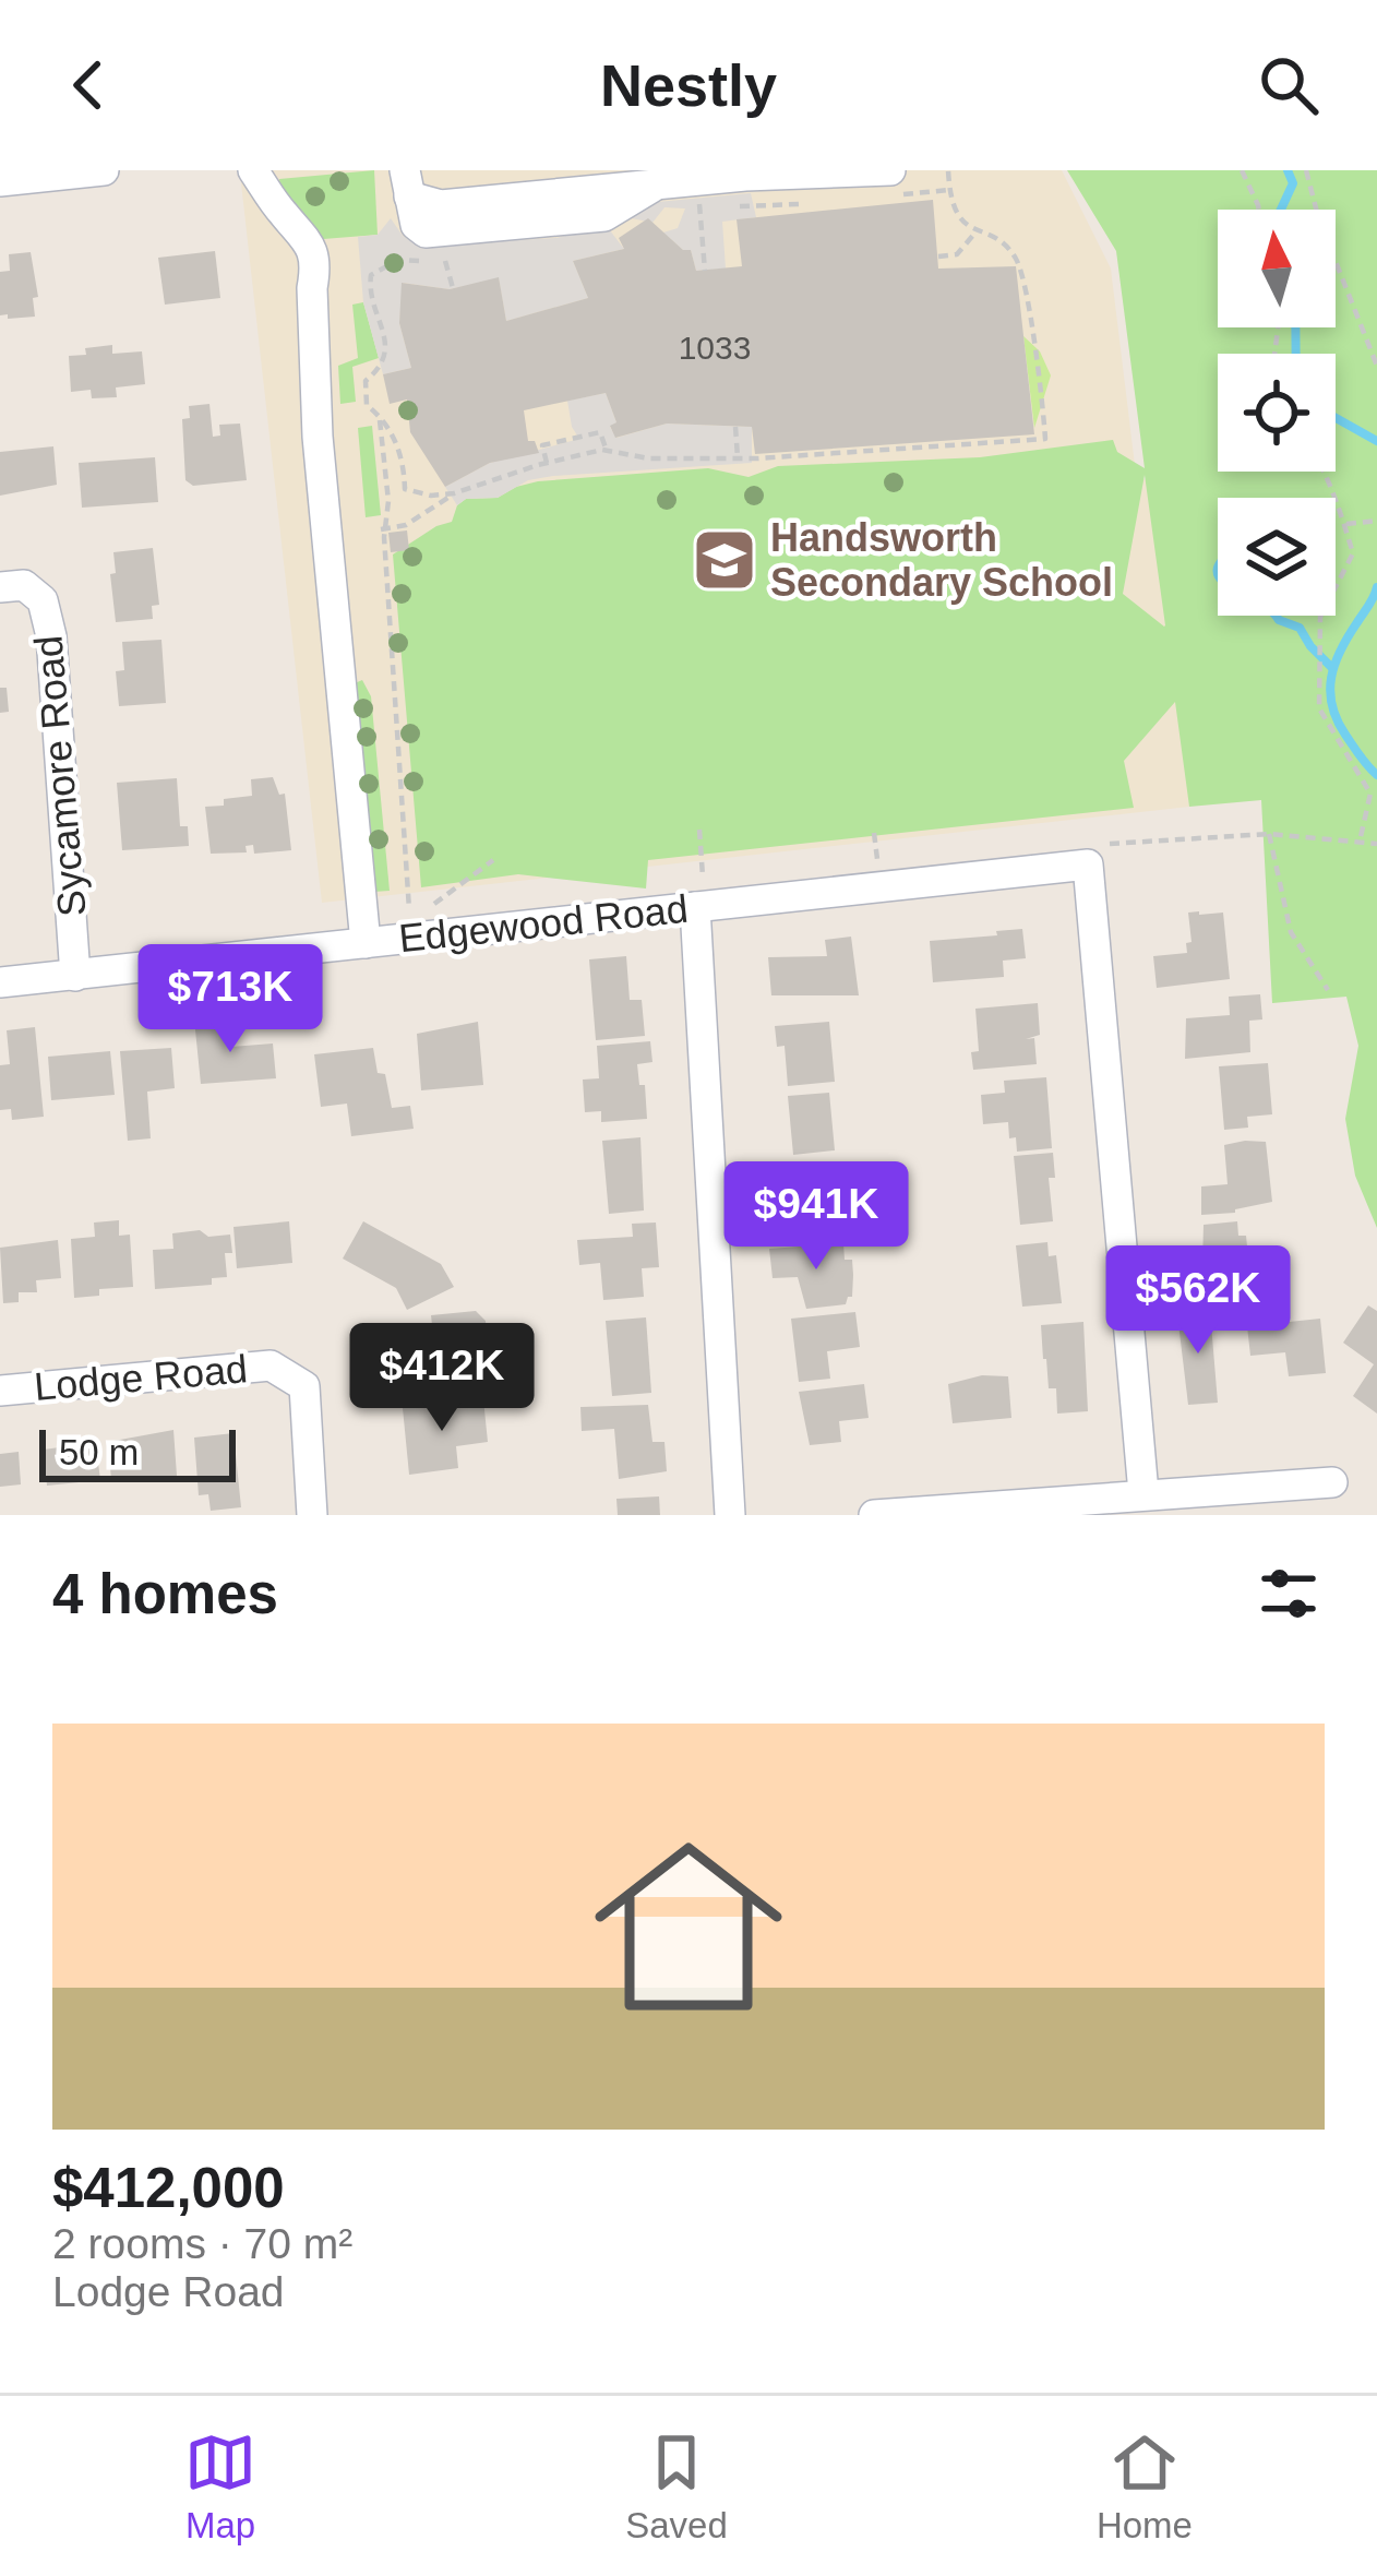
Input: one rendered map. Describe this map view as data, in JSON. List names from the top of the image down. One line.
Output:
{"streets":{"street":["Sycamore Road","Edgewood Road","Lodge Road"]},"crossings":[["Sycamore Road","Edgewood Road"]],"places":{"school or university":["Handsworth Secondary School"]},"house_numbers":["1033"],"scale_bar":"50 m","north":"top","page":{"header":"Nestly","price":["$713K","$941K","$562K","$412K"],"scale":"50 m","heading":"4 homes","list":[{"name":"$412,000","note":"2 rooms · 70 m² · Lodge Road"}],"tabs":["Map","Saved","Home"]}}
